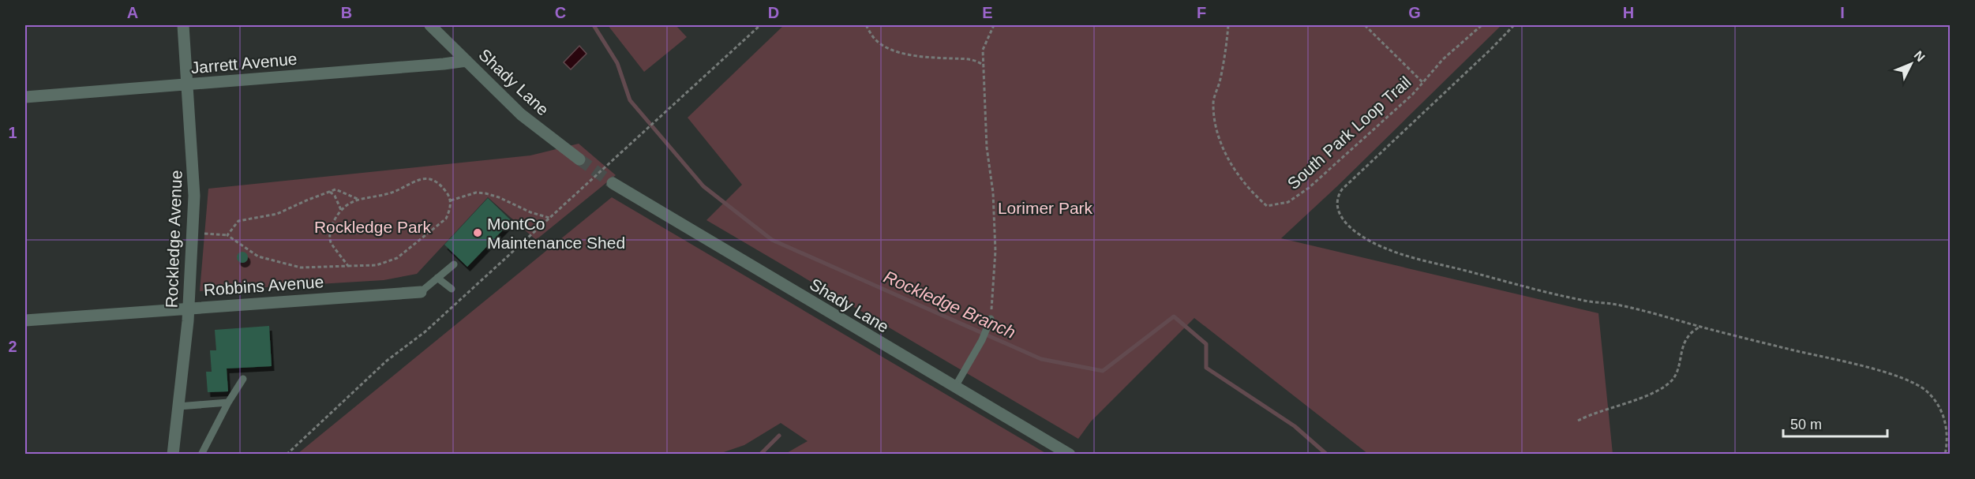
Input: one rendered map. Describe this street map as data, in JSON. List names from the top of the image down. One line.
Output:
{"streets":{"street":["Jarrett Avenue","Shady Lane","Rockledge Avenue","Robbins Avenue"],"path":["South Park Loop Trail"]},"crossings":[["Jarrett Avenue","Shady Lane"],["Jarrett Avenue","Rockledge Avenue"],["Rockledge Avenue","Robbins Avenue"]],"water":["Rockledge Branch"],"parks":["Lorimer Park","Rockledge Park"],"places":["MontCo Maintenance Shed"],"scale_bar":"50 m","north":"top right","grid":{"columns":["A","B","C","D","E","F","G","H","I"],"rows":["1","2"]}}
